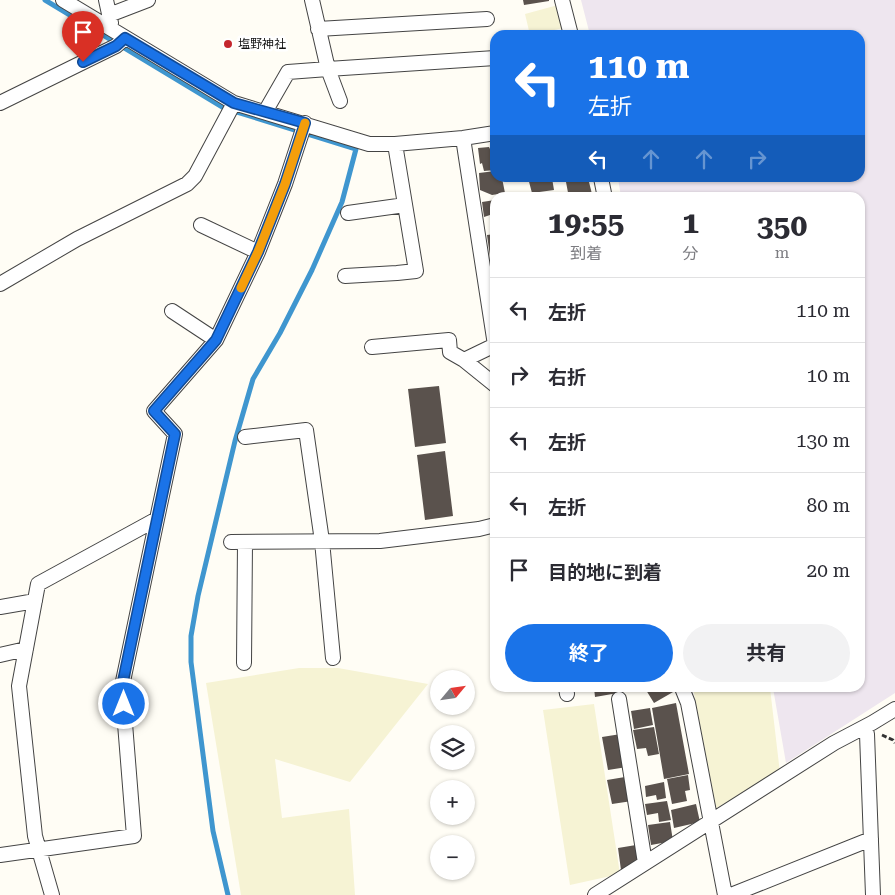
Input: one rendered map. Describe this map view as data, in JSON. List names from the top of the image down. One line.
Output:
{"places":["塩野神社"],"north":"top right","page":{"turn":["110 m","左折"],"eta":["19:55","到着","1","分","350","m"],"list":[{"name":"左折","value":"110 m"},{"name":"右折","value":"10 m"},{"name":"左折","value":"130 m"},{"name":"左折","value":"80 m"},{"name":"目的地に到着","value":"20 m"}],"buttons":["終了","共有"],"map_buttons":["+","−"]}}
